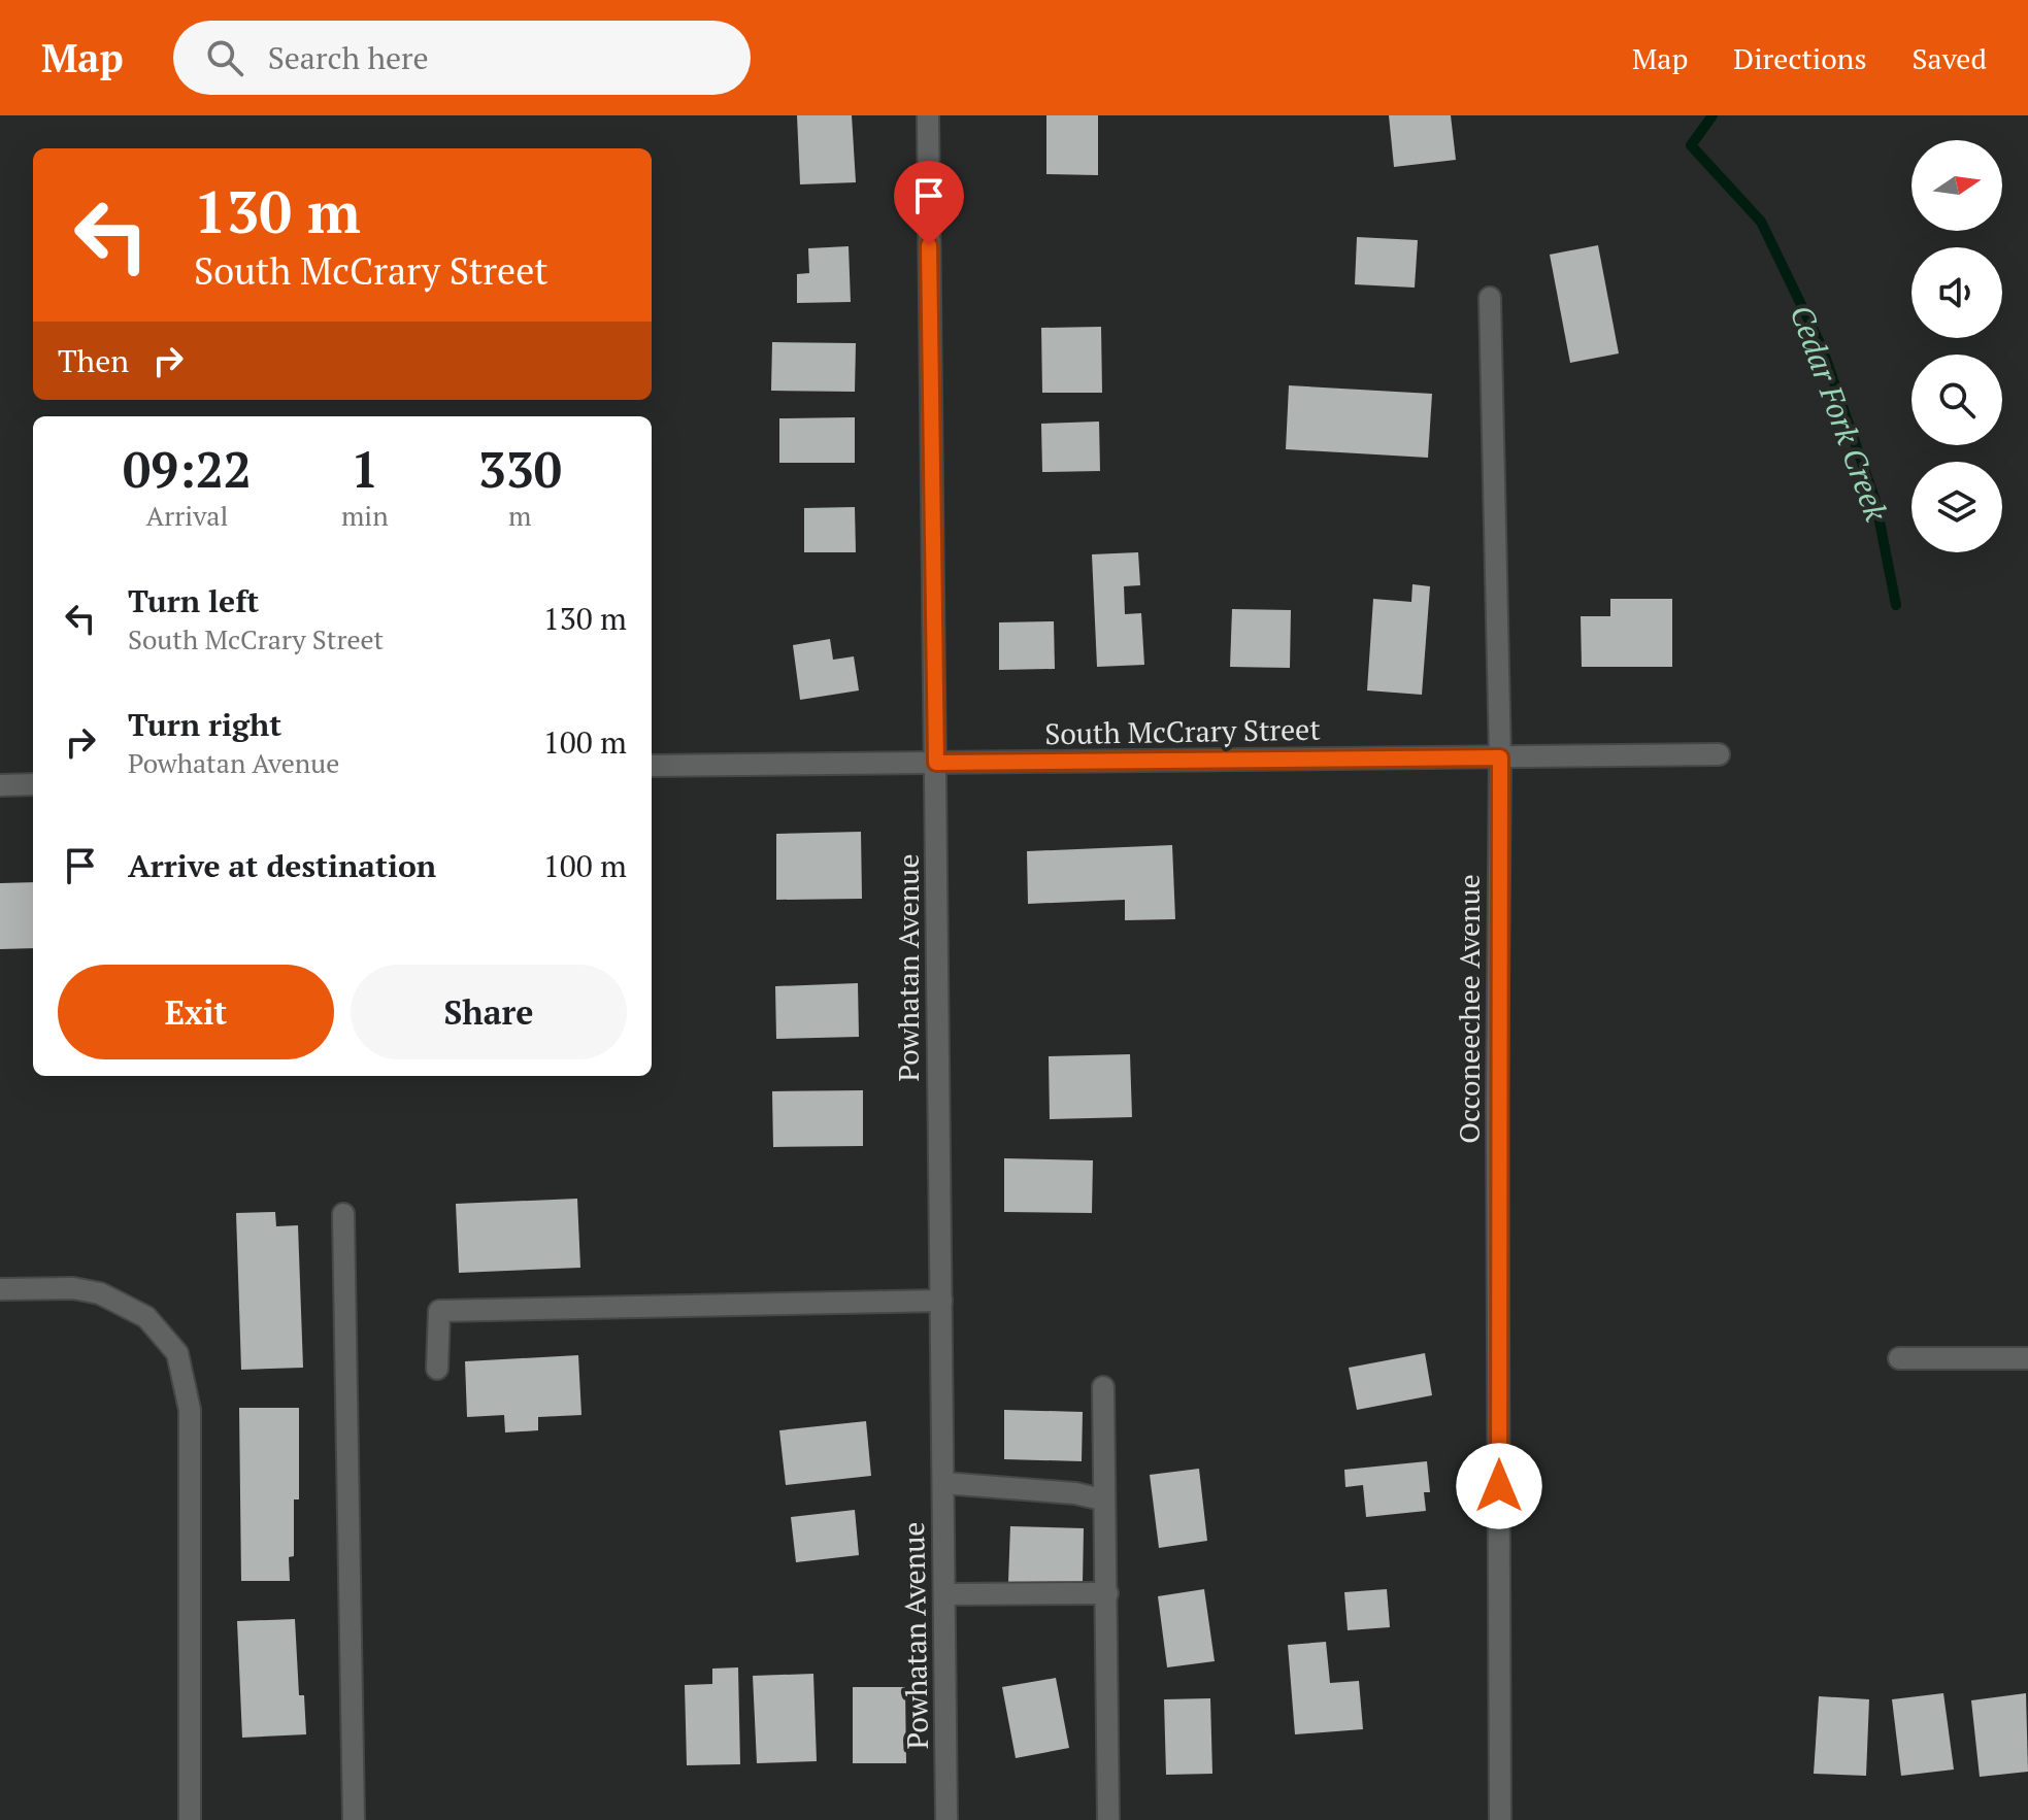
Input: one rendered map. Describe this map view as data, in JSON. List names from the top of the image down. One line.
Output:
{"streets":{"street":["South McCrary Street","Powhatan Avenue","Occoneechee Avenue"]},"crossings":[["South McCrary Street","Powhatan Avenue"],["South McCrary Street","Occoneechee Avenue"]],"water":["Cedar Fork Creek"],"north":"right","page":{"header":"Map","search":"Search here","nav":["Map","Directions","Saved"],"turn":["130 m","South McCrary Street"],"then":"Then","eta":["09:22","Arrival","1","min","330","m"],"list":[{"name":"Turn left","note":"South McCrary Street","value":"130 m"},{"name":"Turn right","note":"Powhatan Avenue","value":"100 m"},{"name":"Arrive at destination","value":"100 m"}],"buttons":["Exit","Share"]}}
